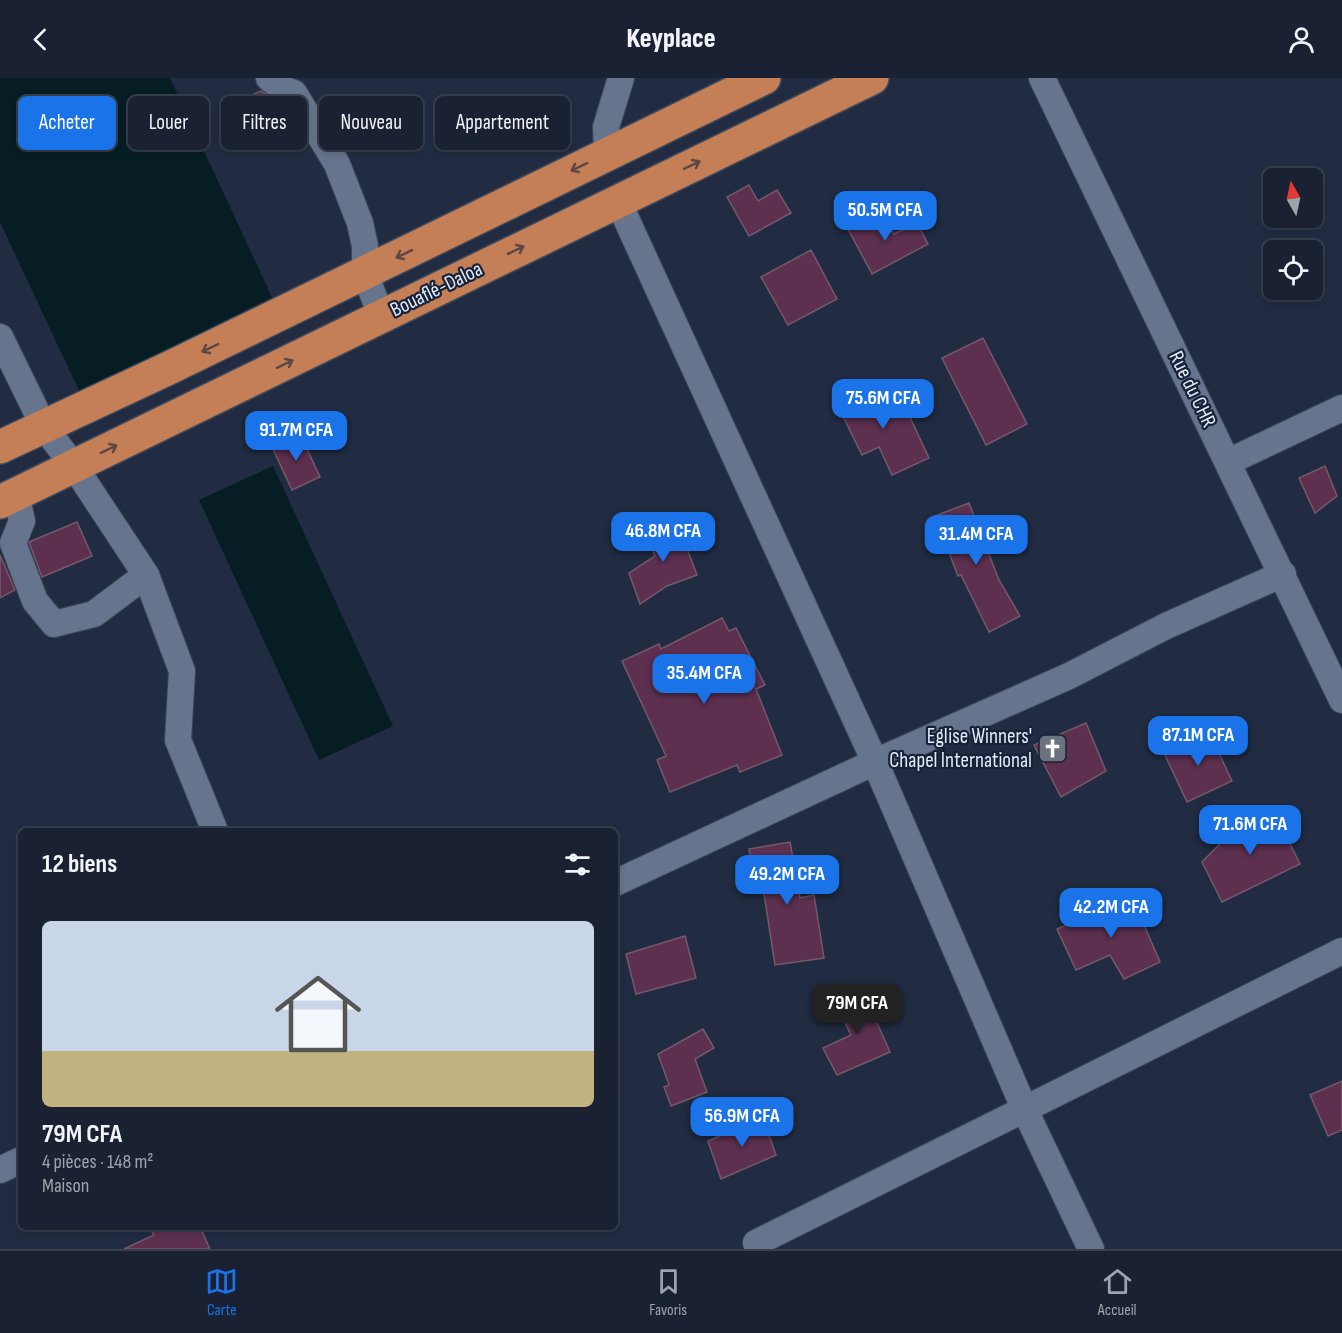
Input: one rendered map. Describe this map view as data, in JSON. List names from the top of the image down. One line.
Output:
{"streets":{"highway":["Bouaflé-Daloa"],"street":["Rue du CHR"]},"places":{"church":["Eglise Winners' Chapel International"]},"north":"top","page":{"header":"Keyplace","chip":["Acheter","Louer","Filtres","Nouveau","Appartement"],"price":["50.5M CFA","75.6M CFA","91.7M CFA","46.8M CFA","31.4M CFA","35.4M CFA","87.1M CFA","71.6M CFA","49.2M CFA","42.2M CFA","79M CFA","56.9M CFA"],"heading":"12 biens","list":[{"name":"79M CFA","note":"4 pièces · 148 m² · Maison"}],"tabs":["Carte","Favoris","Accueil"]}}
